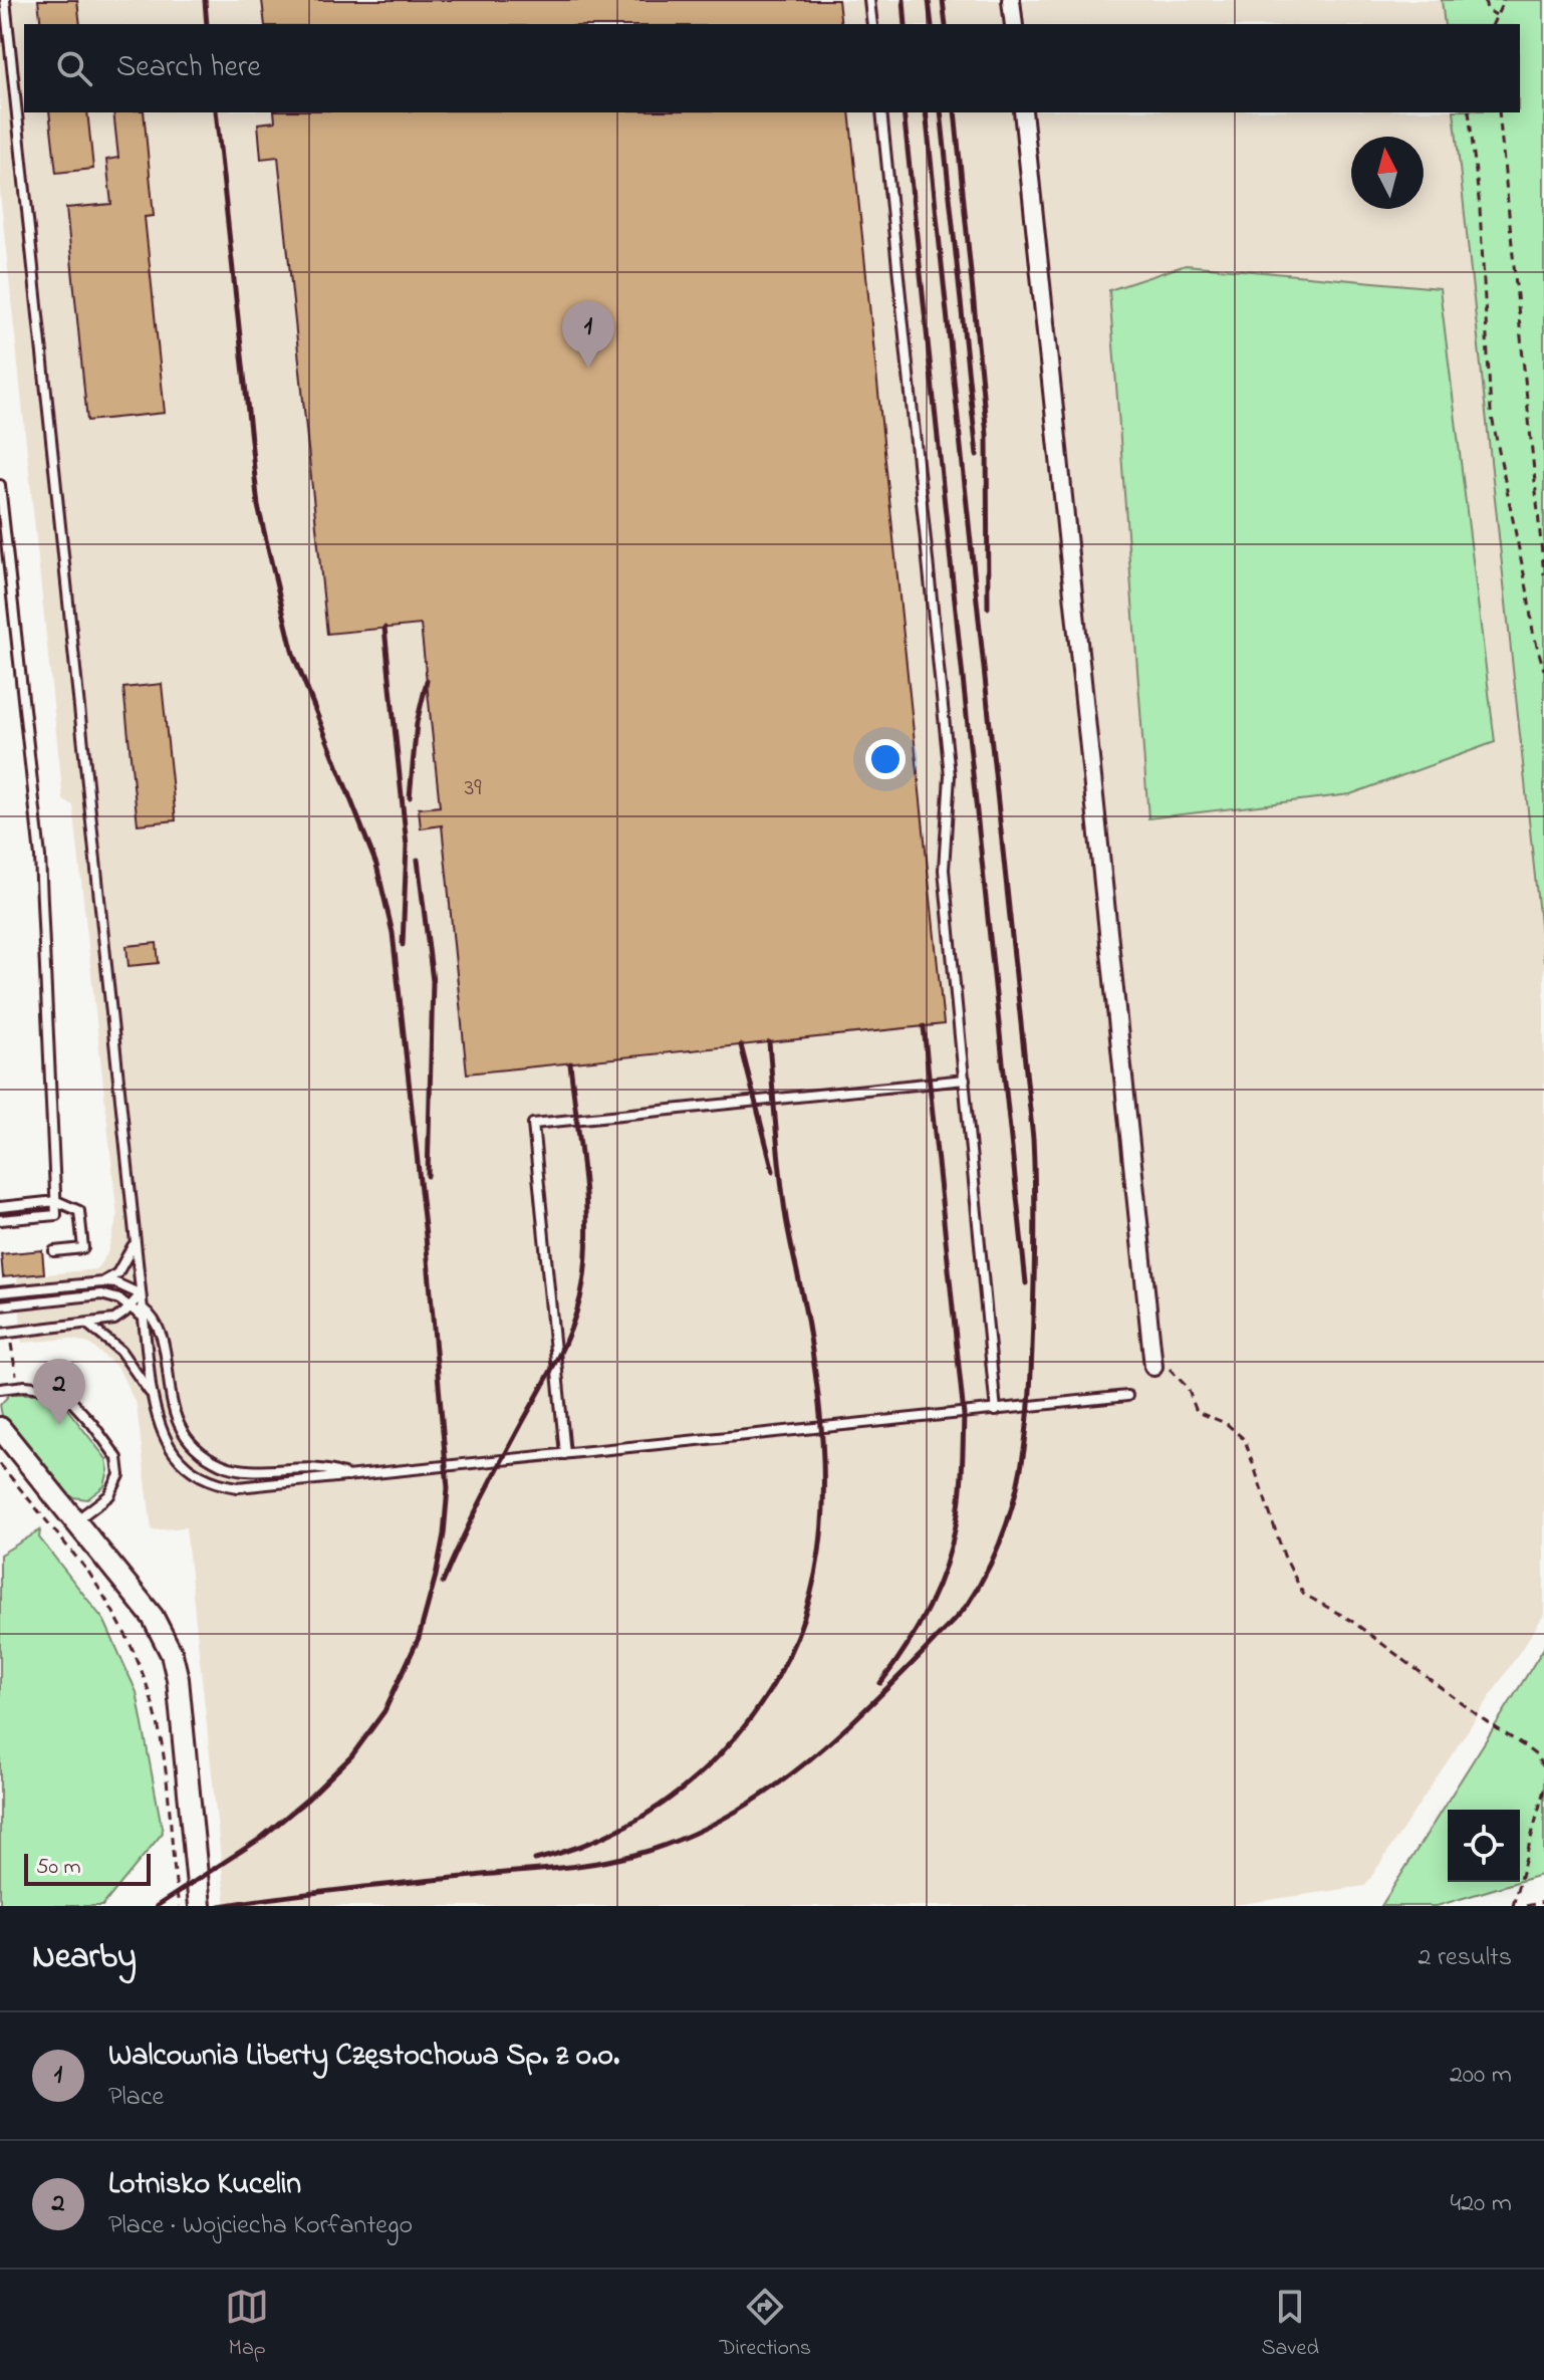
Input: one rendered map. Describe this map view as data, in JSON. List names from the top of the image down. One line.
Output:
{"house_numbers":["39"],"scale_bar":"50 m","north":"top","page":{"search":"Search here","pins":["1","2"],"scale":"50 m","heading":["Nearby","2 results"],"list":[{"mark":"1","name":"Walcownia Liberty Częstochowa Sp. z o.o.","note":"Place","value":"200 m"},{"mark":"2","name":"Lotnisko Kucelin","note":"Place · Wojciecha Korfantego","value":"420 m"}],"nav":["Map","Directions","Saved"]}}
